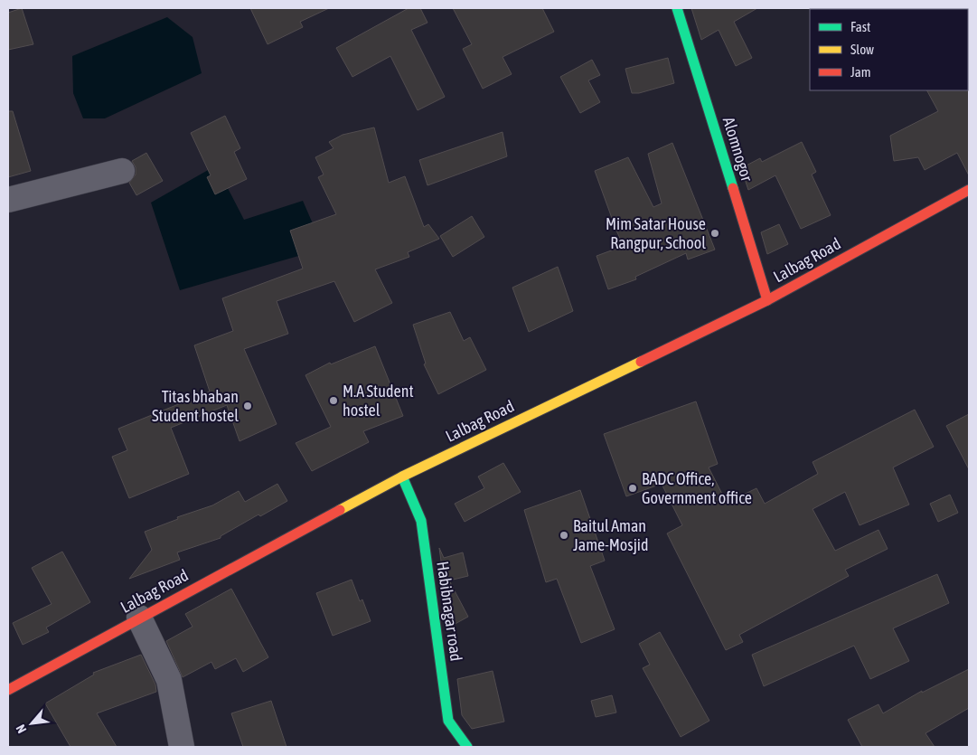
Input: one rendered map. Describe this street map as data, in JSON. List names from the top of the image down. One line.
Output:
{"streets":{"main road":["Alomnogor","Lalbag Road","Habibnagar road"]},"crossings":[["Alomnogor","Lalbag Road"],["Lalbag Road","Habibnagar road"]],"places":["Mim Satar House Rangpur, School","M.A Student hostel","Titas bhaban Student hostel","BADC Office, Government office","Baitul Aman Jame-Mosjid"],"legend":["Fast","Slow","Jam"],"north":"bottom left"}
